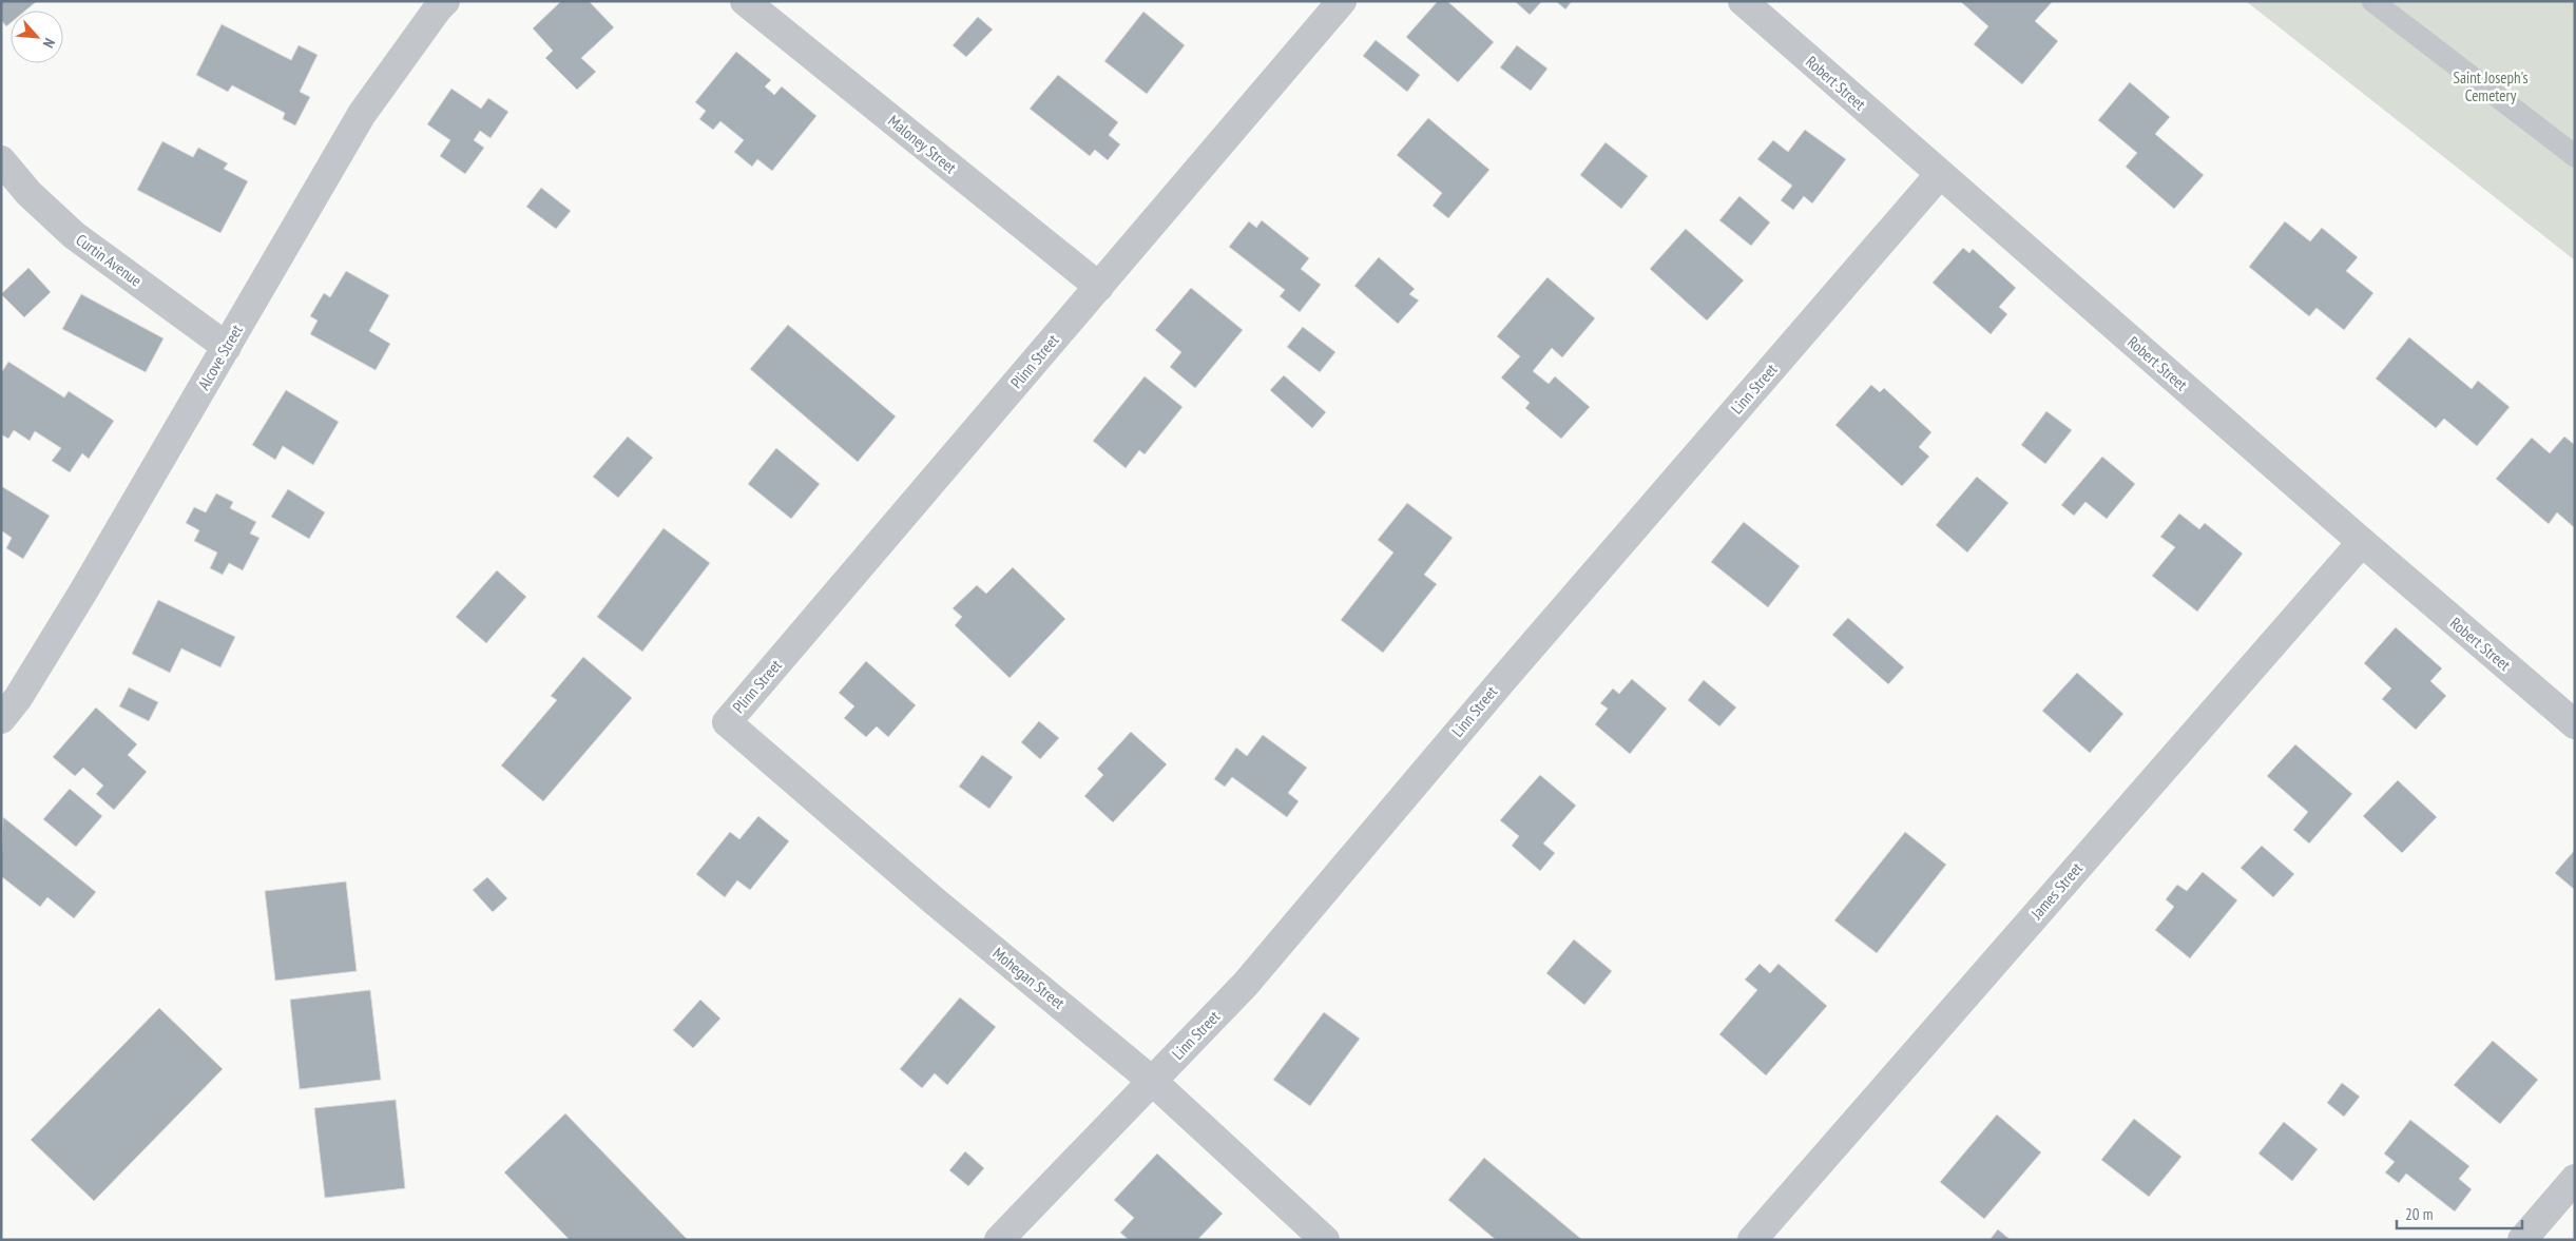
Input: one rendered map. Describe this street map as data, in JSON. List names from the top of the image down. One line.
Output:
{"streets":{"street":["Robert Street","Maloney Street","Curtin Avenue","Alcove Street","Plinn Street","Linn Street","James Street","Mohegan Street"]},"crossings":[["Robert Street","Linn Street"],["Robert Street","James Street"],["Maloney Street","Plinn Street"],["Curtin Avenue","Alcove Street"],["Plinn Street","Mohegan Street"],["Linn Street","Mohegan Street"]],"parks":["Saint Joseph's Cemetery"],"scale_bar":"20 m","north":"bottom right"}
